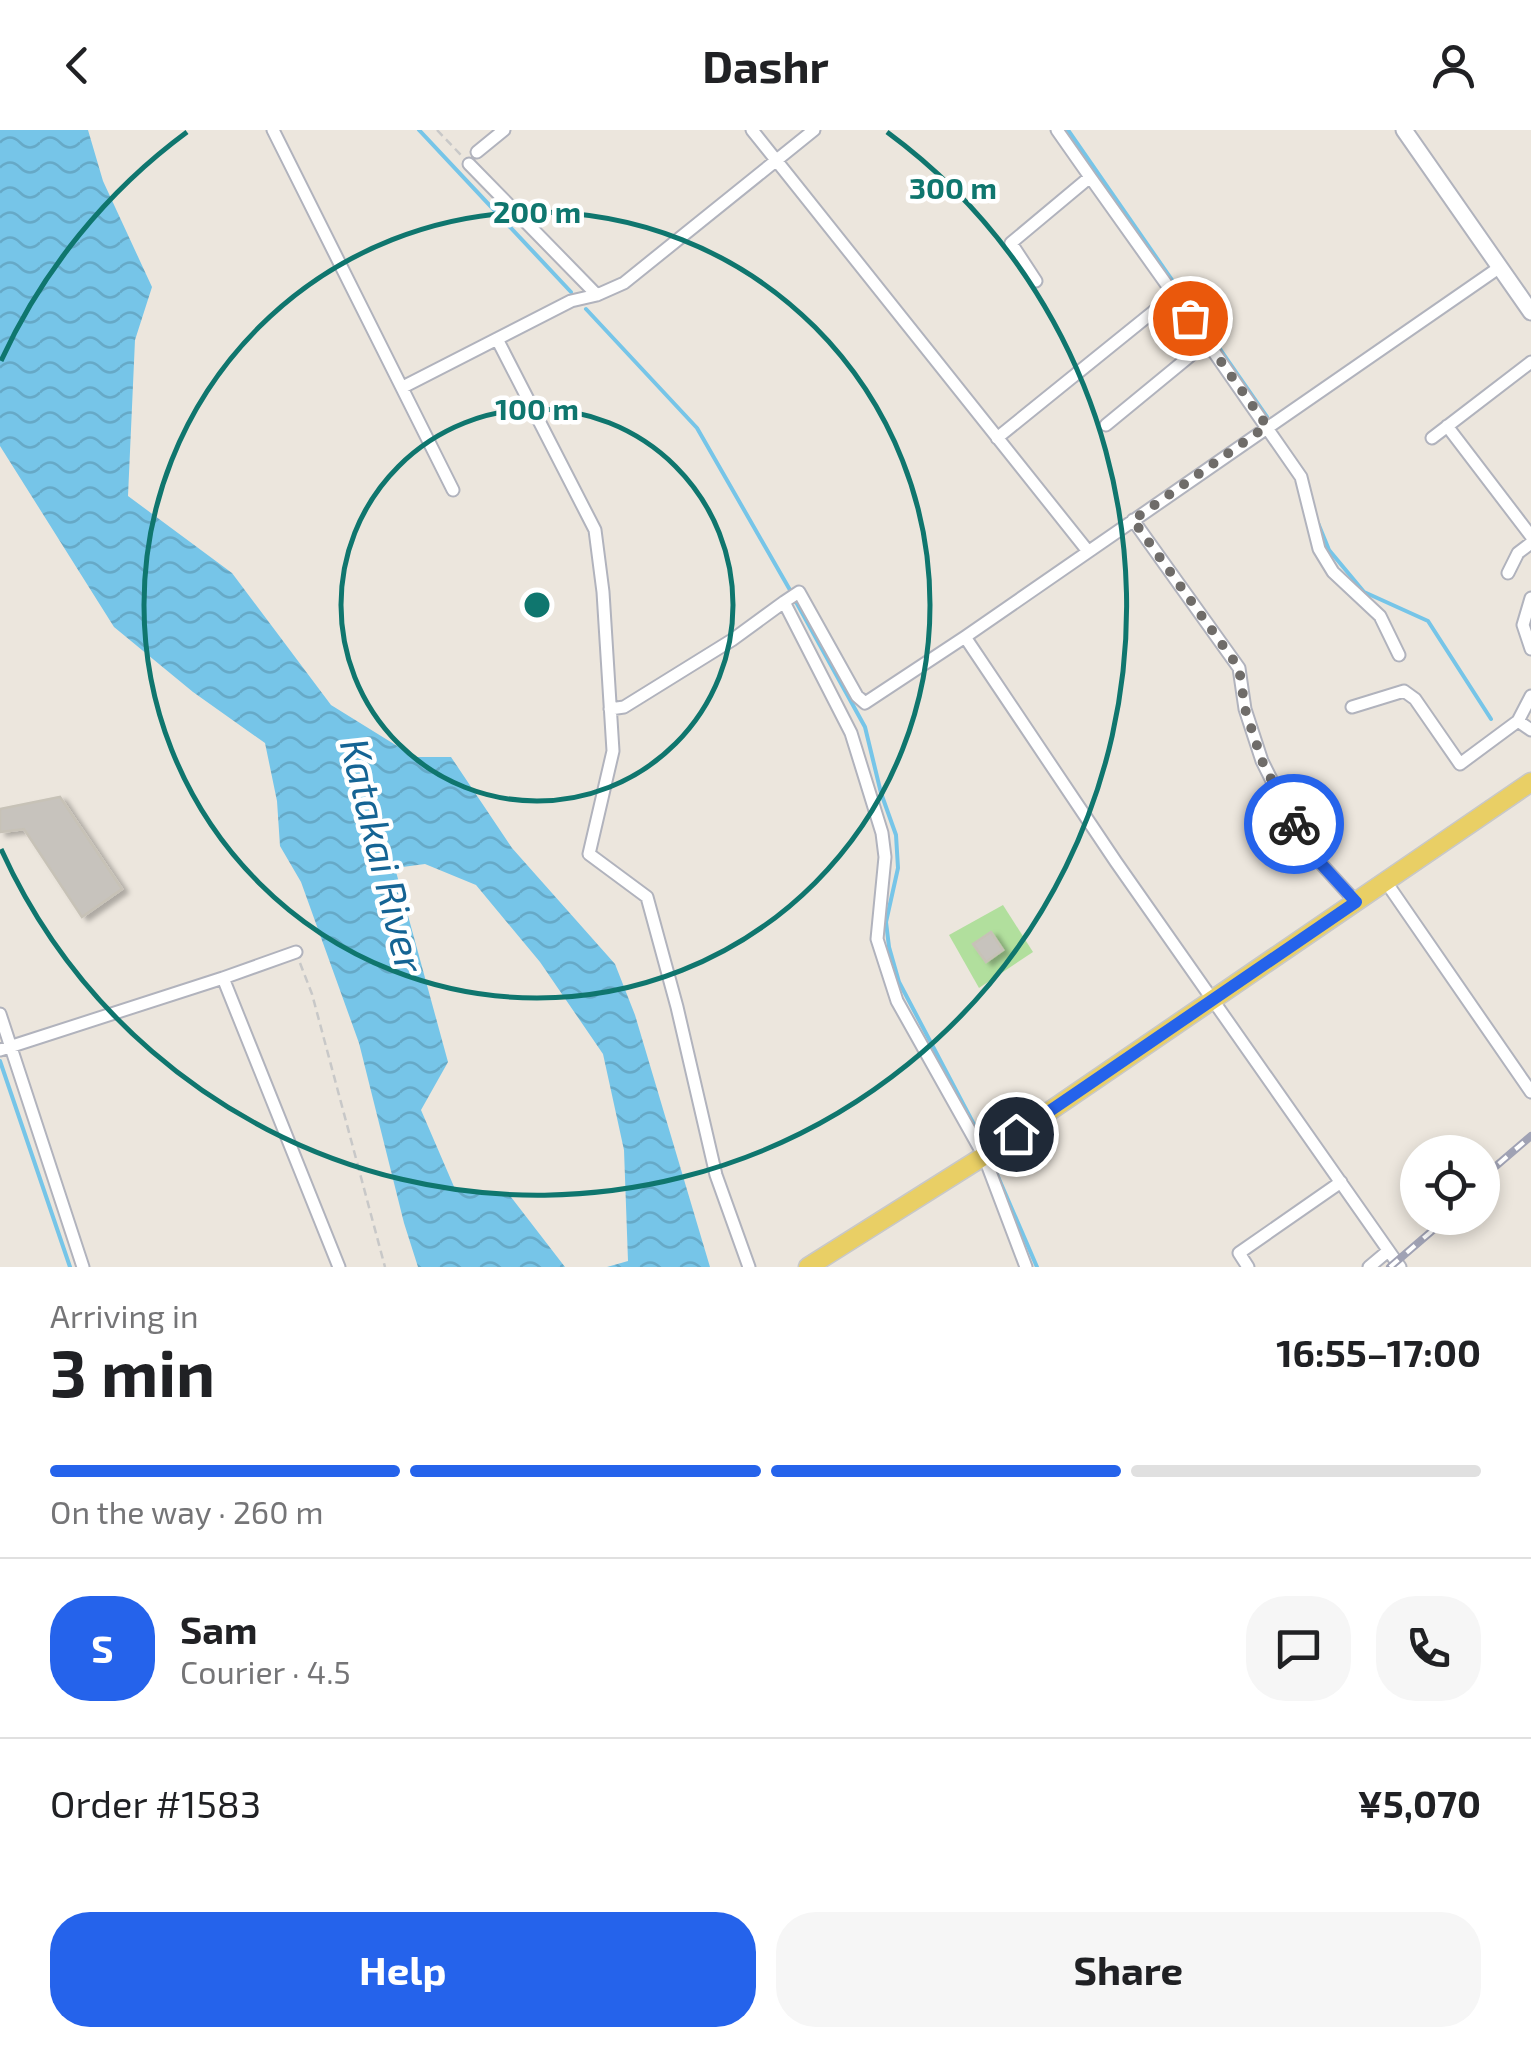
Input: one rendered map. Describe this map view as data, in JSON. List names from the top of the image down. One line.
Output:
{"water":["Katakai River"],"page":{"header":"Dashr","heading":["3 min","Arriving in","16:55–17:00"],"panel":["Sam","Courier · 4.5","Order #1583","¥5,070"],"bar":"On the way · 260 m","round":"S","buttons":["Help","Share"]},"rings":["300 m","200 m","100 m"]}
